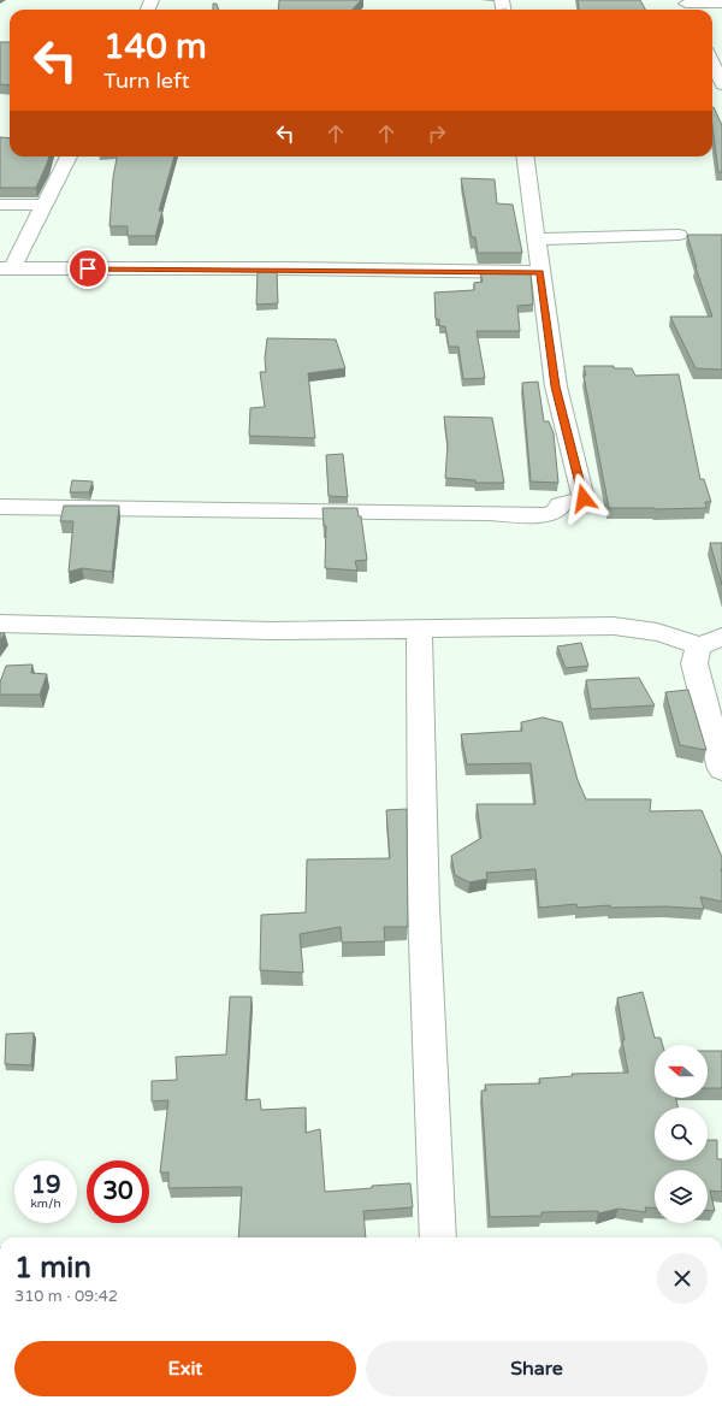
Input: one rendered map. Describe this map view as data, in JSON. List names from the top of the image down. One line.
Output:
{"north":"left","page":{"turn":["140 m","Turn left"],"speed":"19 km/h","limit":"30","heading":["1 min","310 m · 09:42"],"buttons":["Exit","Share"]}}
